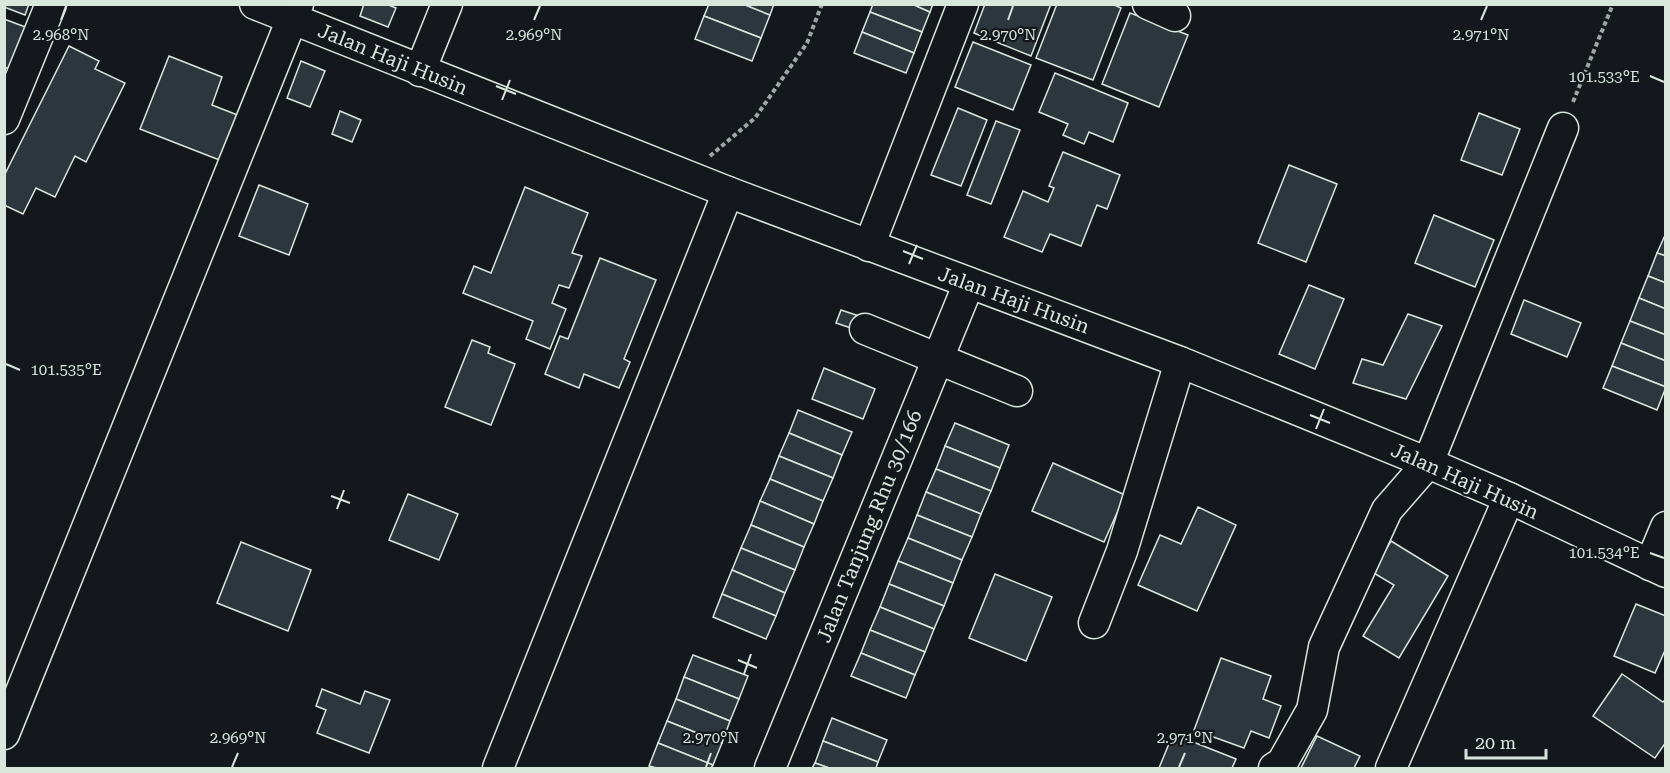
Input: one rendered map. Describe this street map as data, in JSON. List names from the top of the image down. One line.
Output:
{"streets":{"street":["Jalan Haji Husin","Jalan Tanjung Rhu 30/166"]},"crossings":[["Jalan Haji Husin","Jalan Tanjung Rhu 30/166"]],"scale_bar":"20 m","coordinates":["2.969°N","2.970°N","2.971°N","2.968°N","101.533°E","101.535°E","101.534°E"]}
